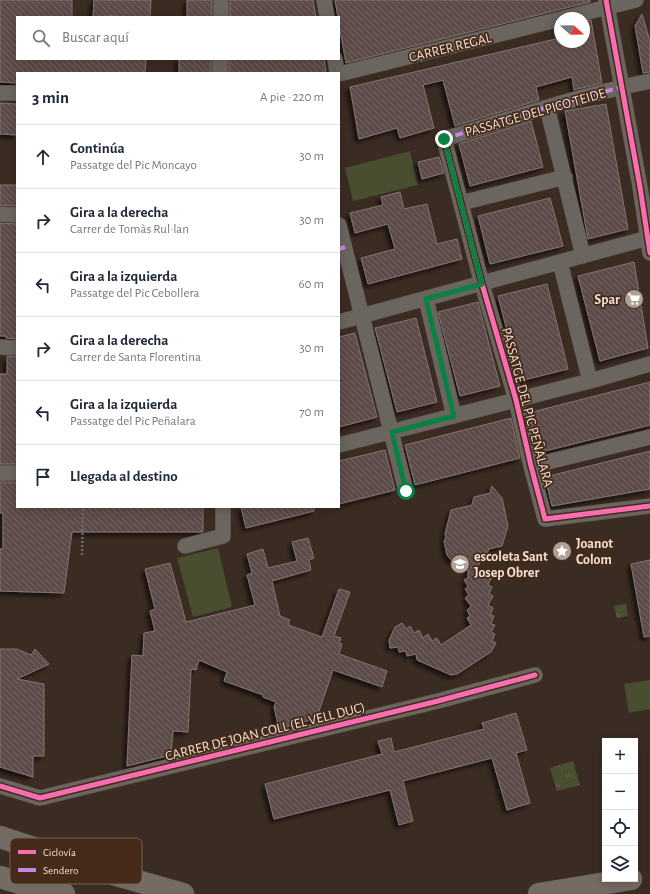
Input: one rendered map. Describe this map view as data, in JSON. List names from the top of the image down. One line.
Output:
{"streets":{"street":["CARRER REGAL","PASSATGE DEL PICO TEIDE","PASSATGE DEL PIC PEÑALARA","CARRER DE JOAN COLL (EL VELL DUC)"]},"crossings":[["PASSATGE DEL PICO TEIDE","PASSATGE DEL PIC PEÑALARA"]],"places":{"supermarket":["Spar"],"place":["Joanot Colom"],"school or university":["escoleta Sant Josep Obrer"]},"legend":["Ciclovía","Sendero"],"north":"right","page":{"search":"Buscar aquí","heading":["3 min","A pie · 220 m"],"list":[["Continúa","Passatge del Pic Moncayo","30 m"],["Gira a la derecha","Carrer de Tomàs Rul·lan","30 m"],["Gira a la izquierda","Passatge del Pic Cebollera","60 m"],["Gira a la derecha","Carrer de Santa Florentina","30 m"],["Gira a la izquierda","Passatge del Pic Peñalara","70 m"],"Llegada al destino"],"map_buttons":["+","−"]}}
